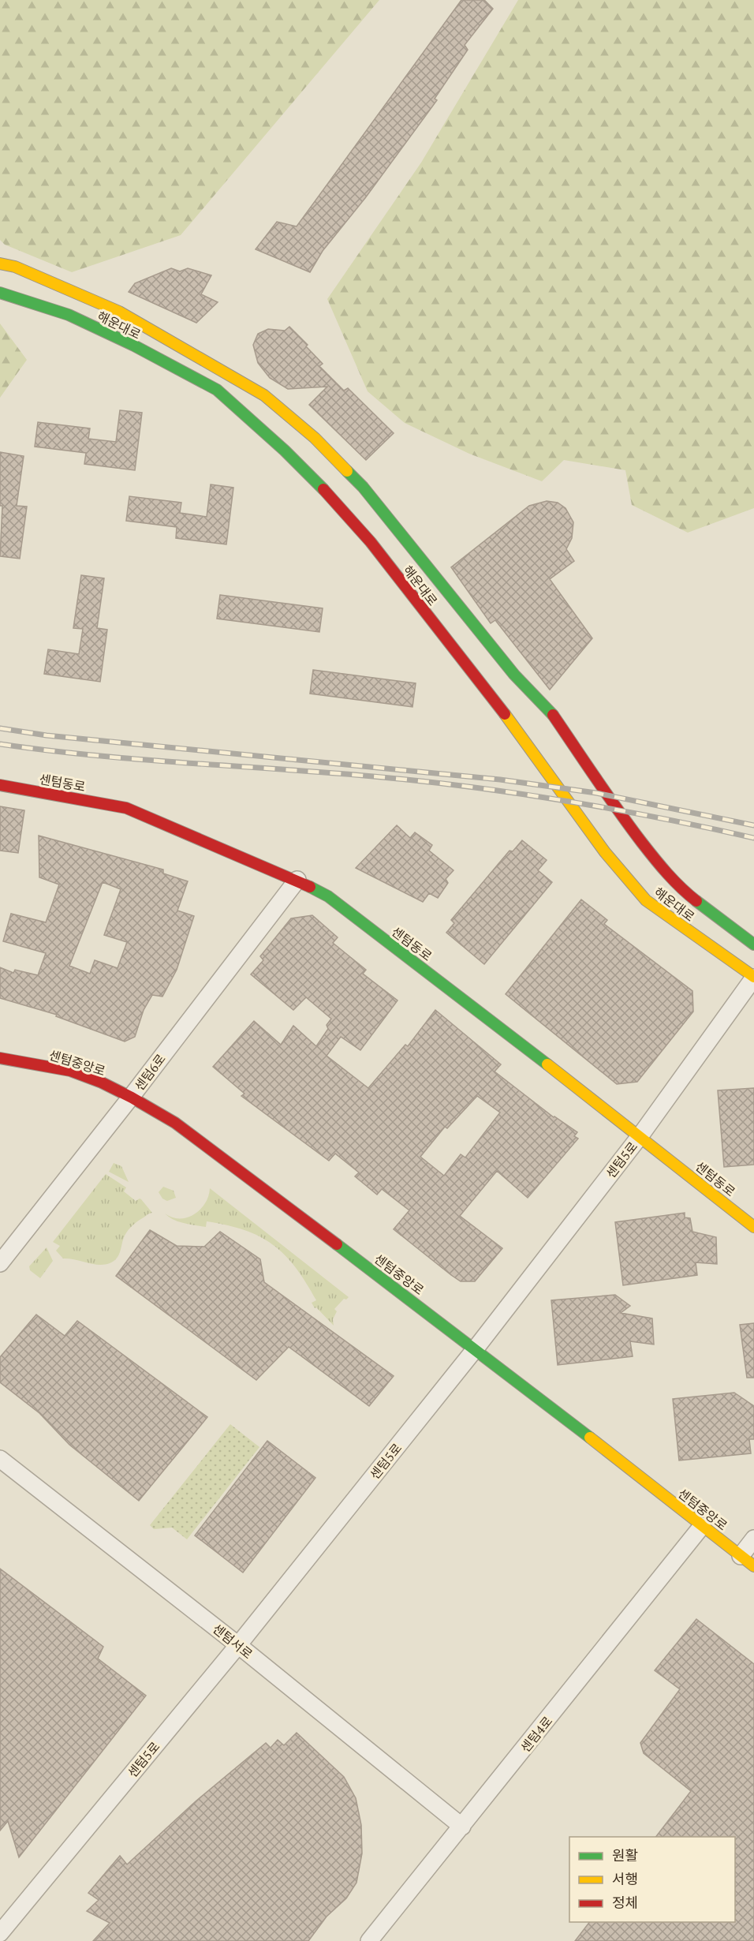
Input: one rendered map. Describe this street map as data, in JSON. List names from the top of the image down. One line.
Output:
{"streets":{"main road":["해운대로","센텀동로","센텀중앙로"],"street":["센텀6로","센텀5로","센텀서로","센텀4로"]},"crossings":[["해운대로","센텀5로"],["센텀동로","센텀6로"],["센텀동로","센텀5로"],["센텀중앙로","센텀6로"],["센텀중앙로","센텀5로"],["센텀중앙로","센텀4로"],["센텀5로","센텀서로"],["센텀서로","센텀4로"]],"legend":["원활","서행","정체"]}
